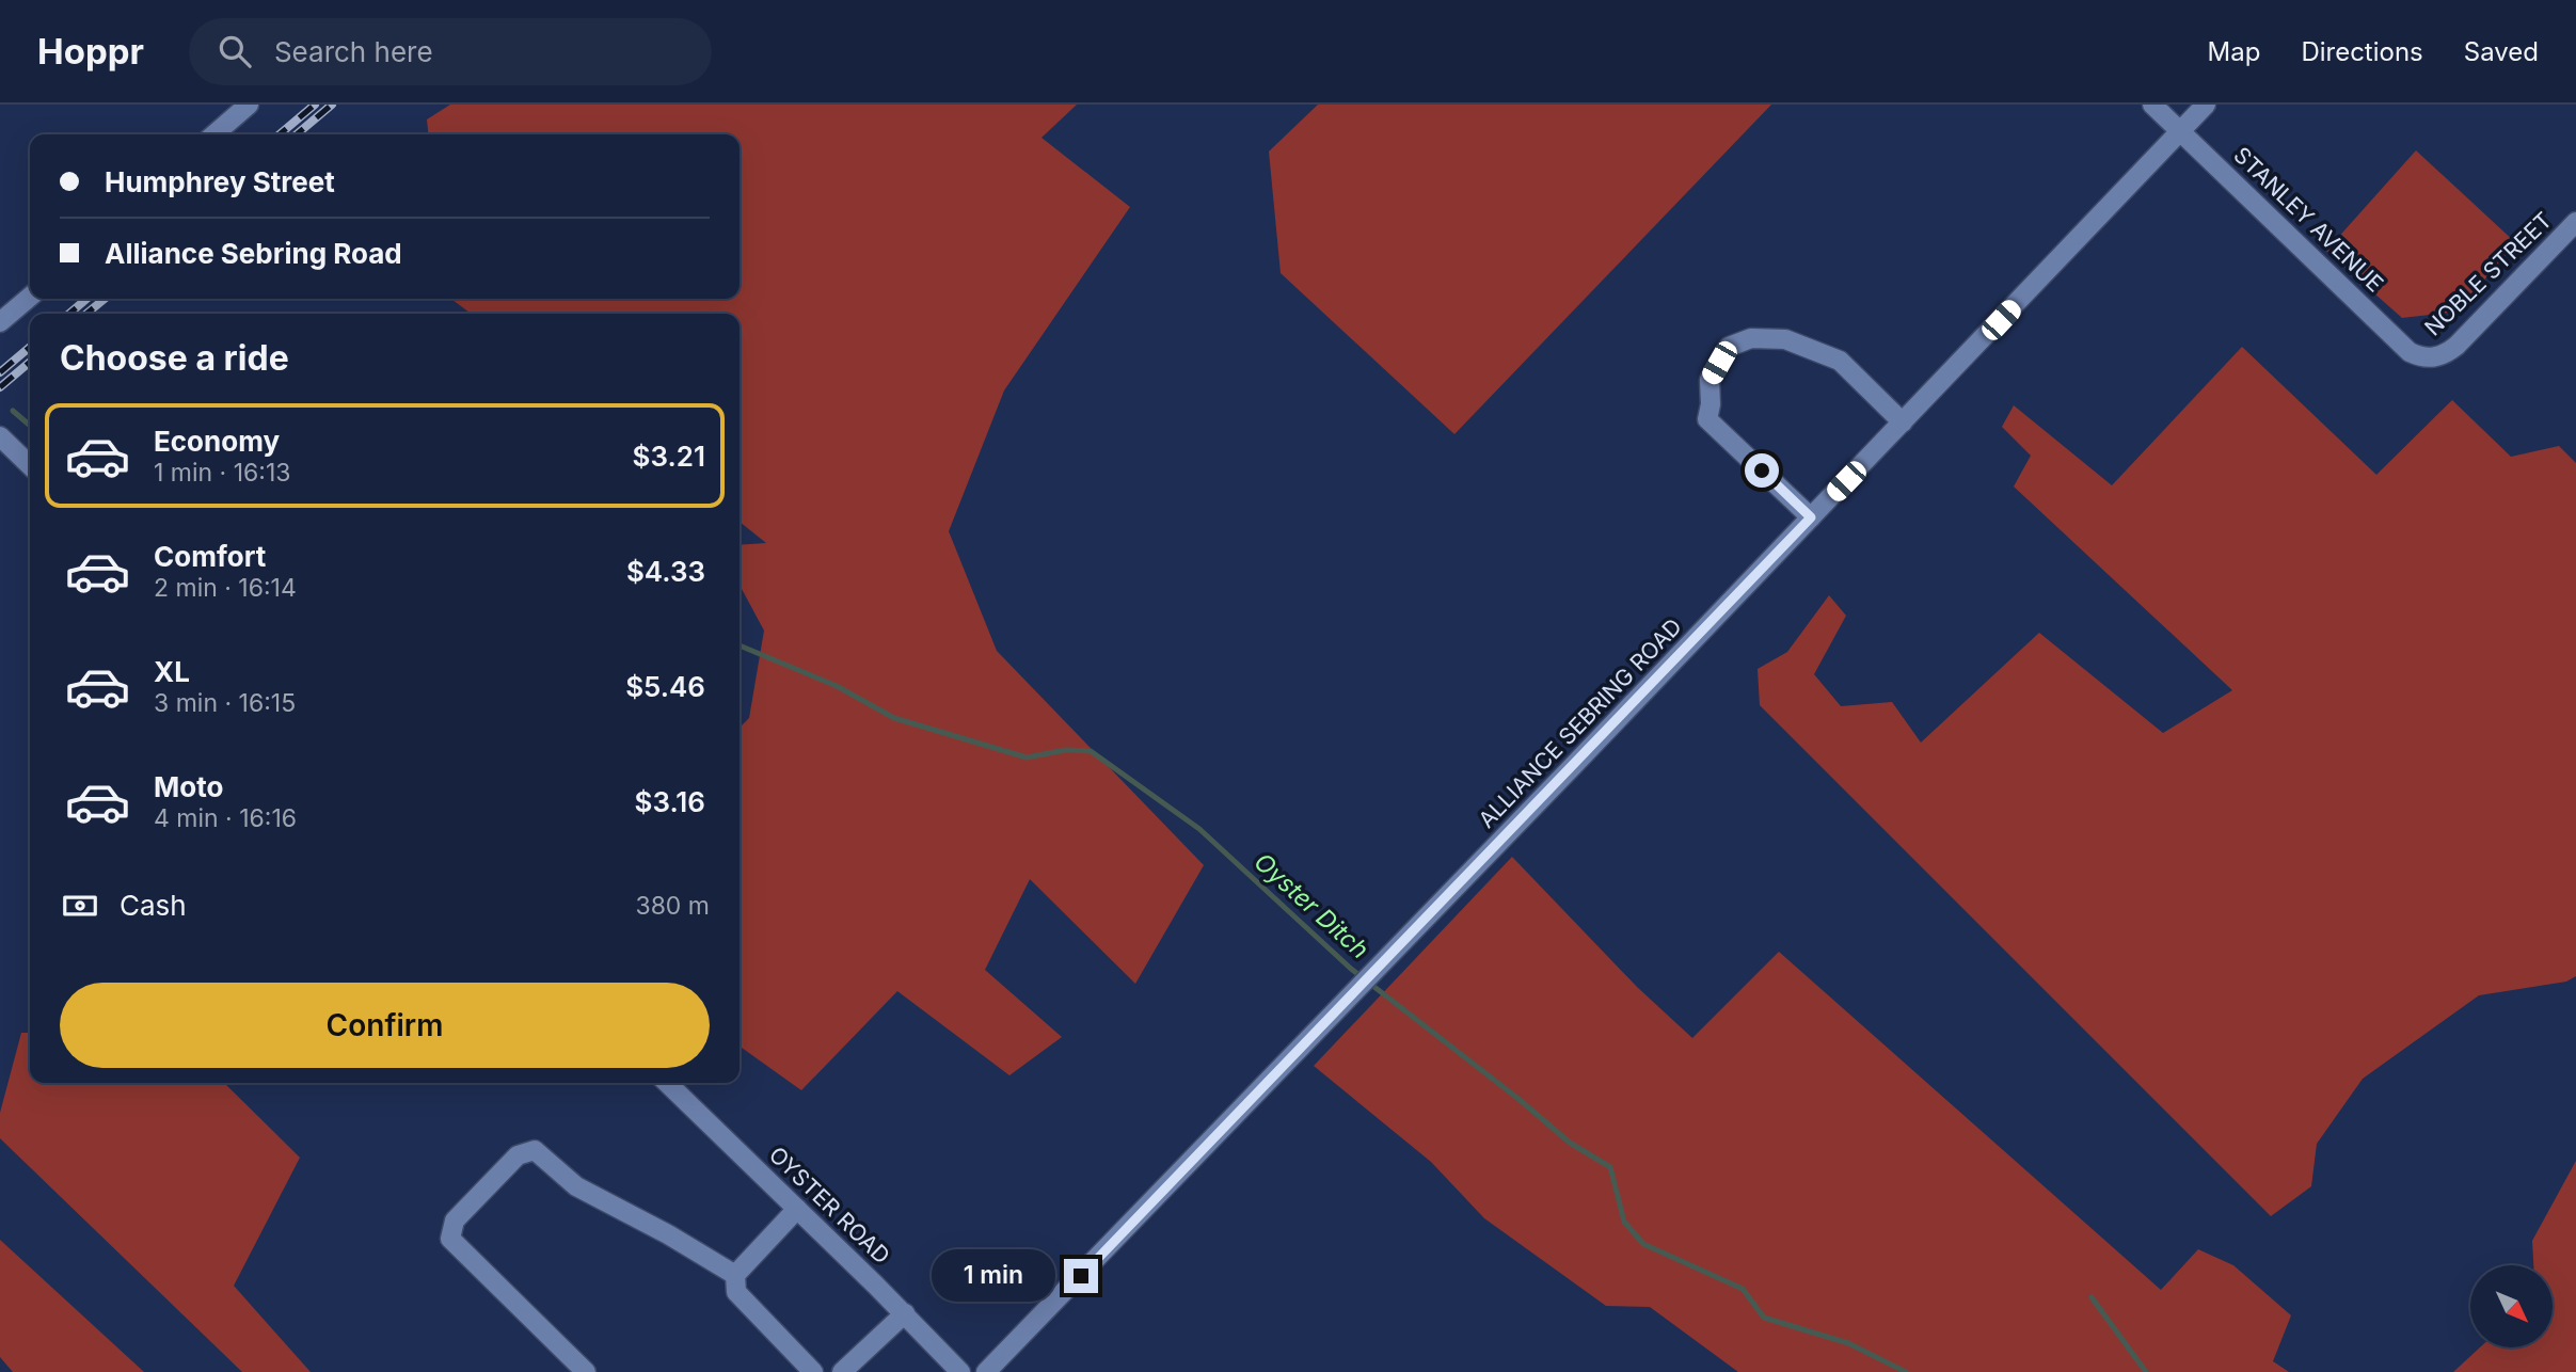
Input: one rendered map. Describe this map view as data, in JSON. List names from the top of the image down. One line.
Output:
{"streets":{"street":["STANLEY AVENUE","NOBLE STREET","ALLIANCE SEBRING ROAD","OYSTER ROAD"]},"crossings":[["STANLEY AVENUE","NOBLE STREET"],["STANLEY AVENUE","ALLIANCE SEBRING ROAD"]],"water":["Oyster Ditch"],"north":"bottom right","page":{"header":"Hoppr","search":"Search here","nav":["Map","Directions","Saved"],"banner":["Humphrey Street","Alliance Sebring Road"],"heading":"Choose a ride","list":[{"name":"Economy","note":"1 min · 16:13","value":"$3.21"},{"name":"Comfort","note":"2 min · 16:14","value":"$4.33"},{"name":"XL","note":"3 min · 16:15","value":"$5.46"},{"name":"Moto","note":"4 min · 16:16","value":"$3.16"}],"pay":["Cash","380 m"],"buttons":"Confirm","bubble":"1 min"}}
